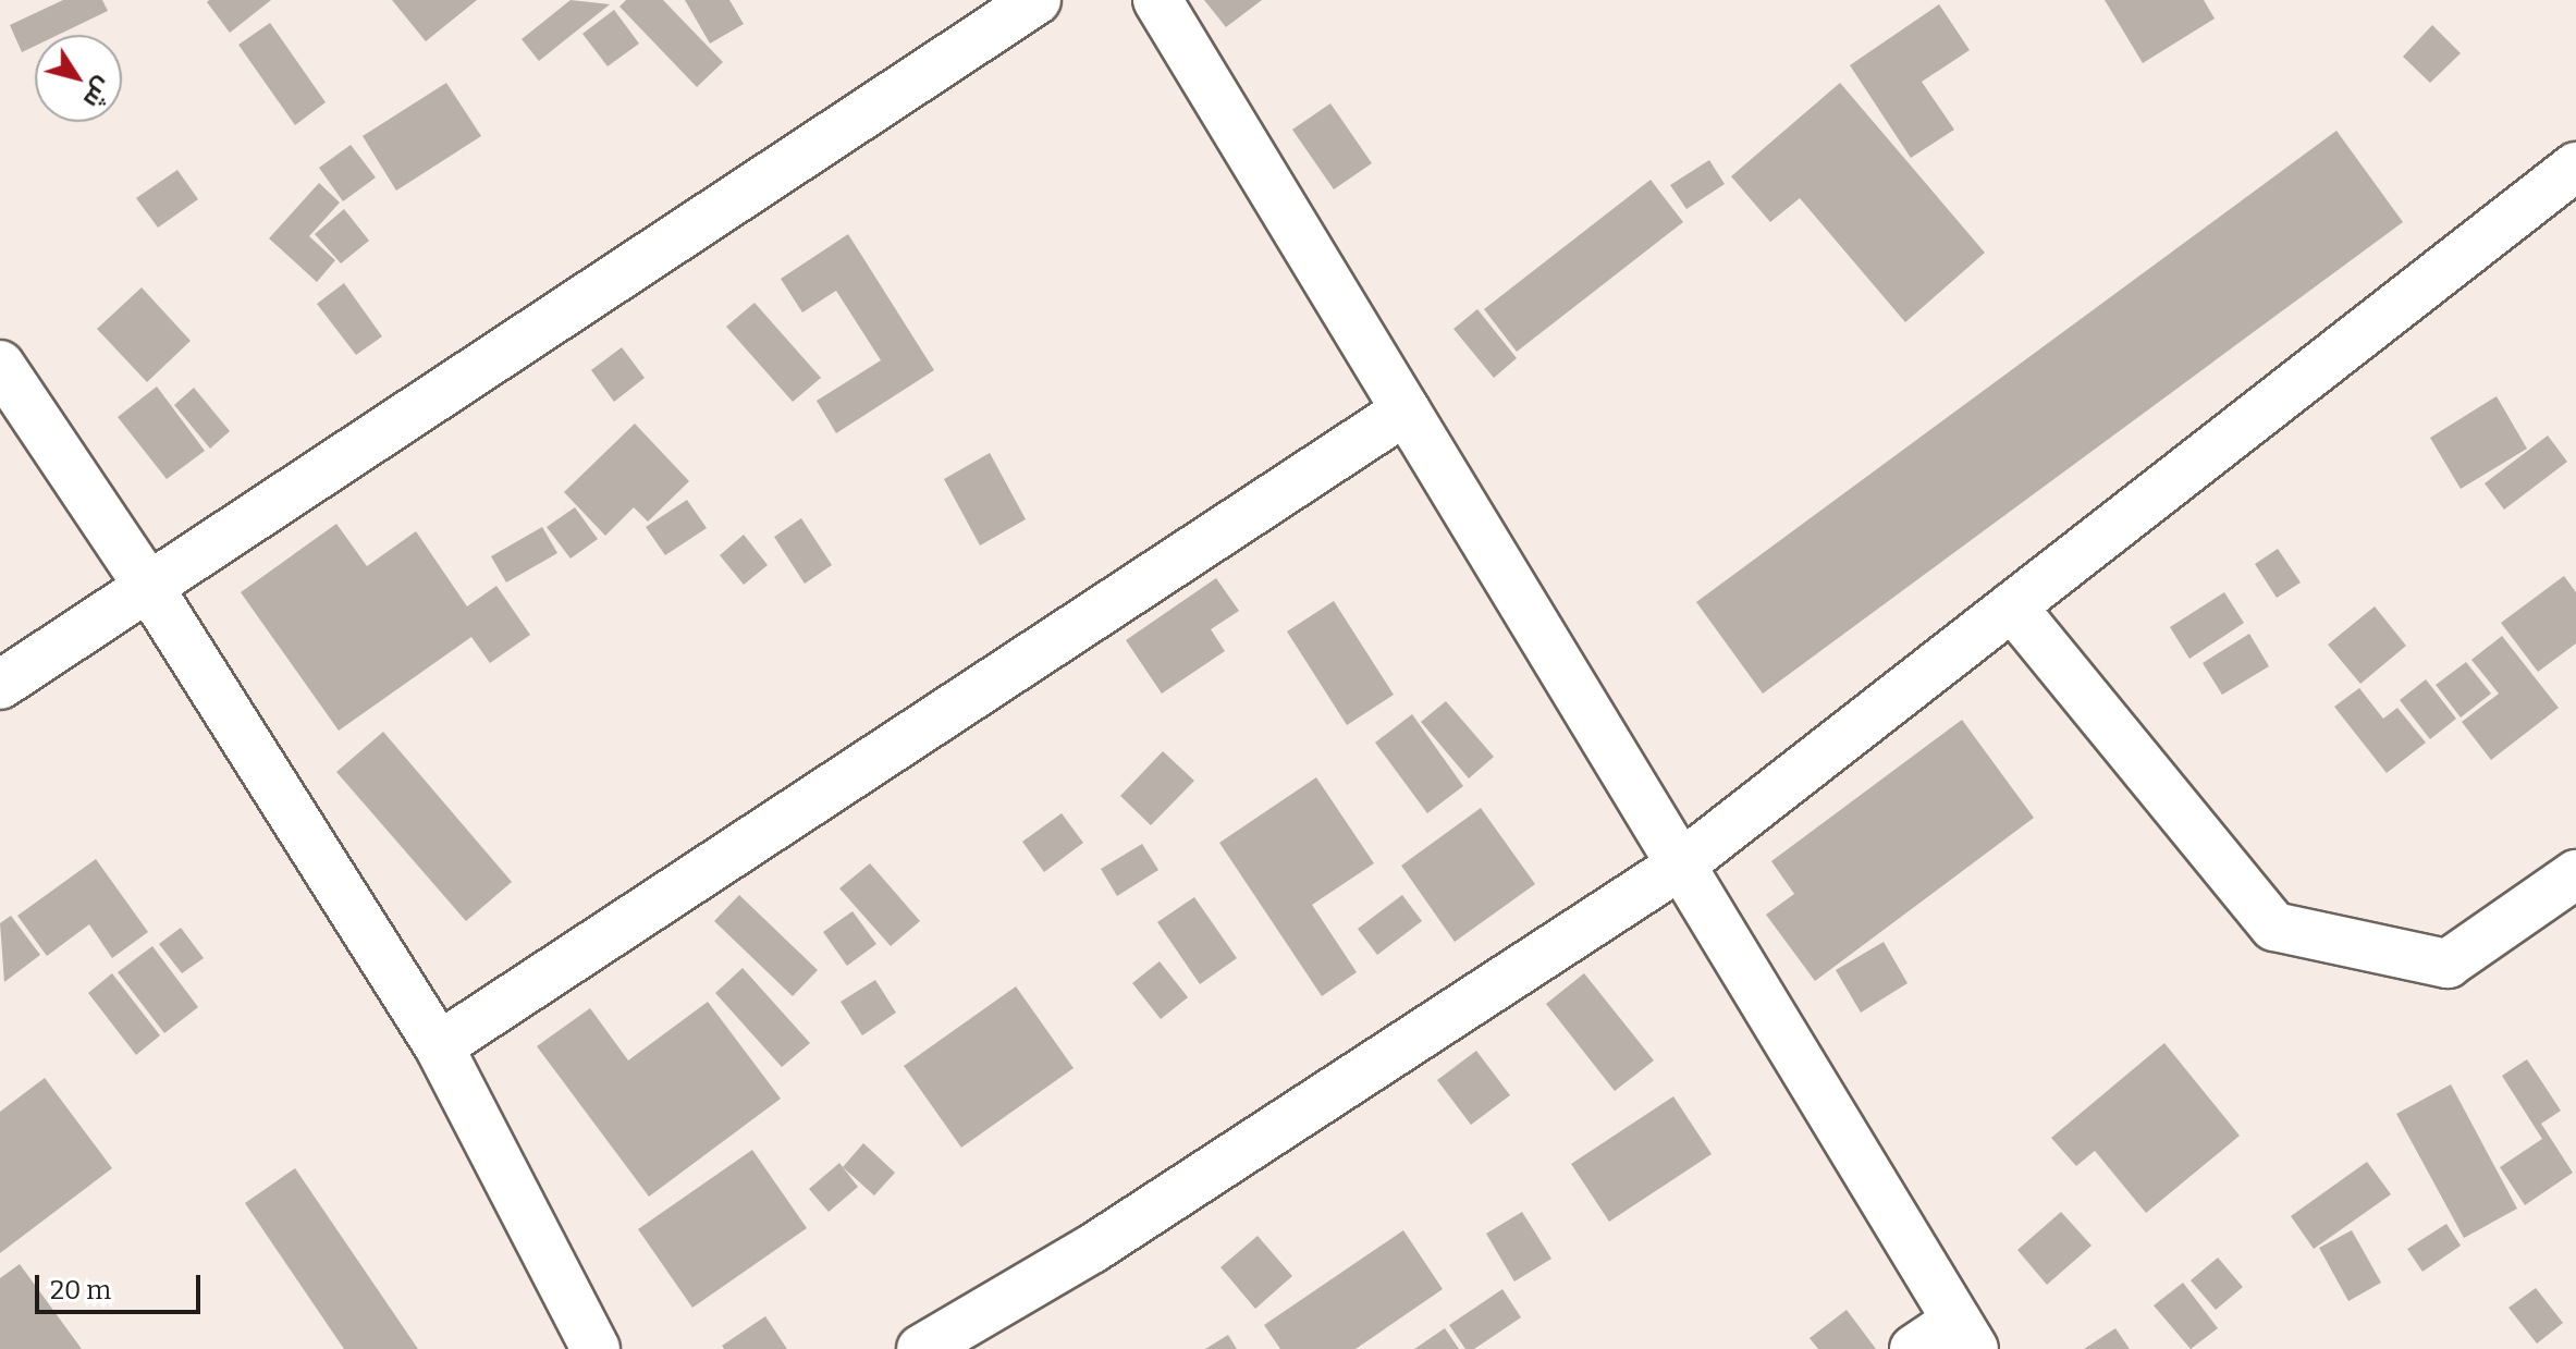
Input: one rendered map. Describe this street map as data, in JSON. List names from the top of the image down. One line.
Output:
{"scale_bar":"20 m","north":"bottom right"}
